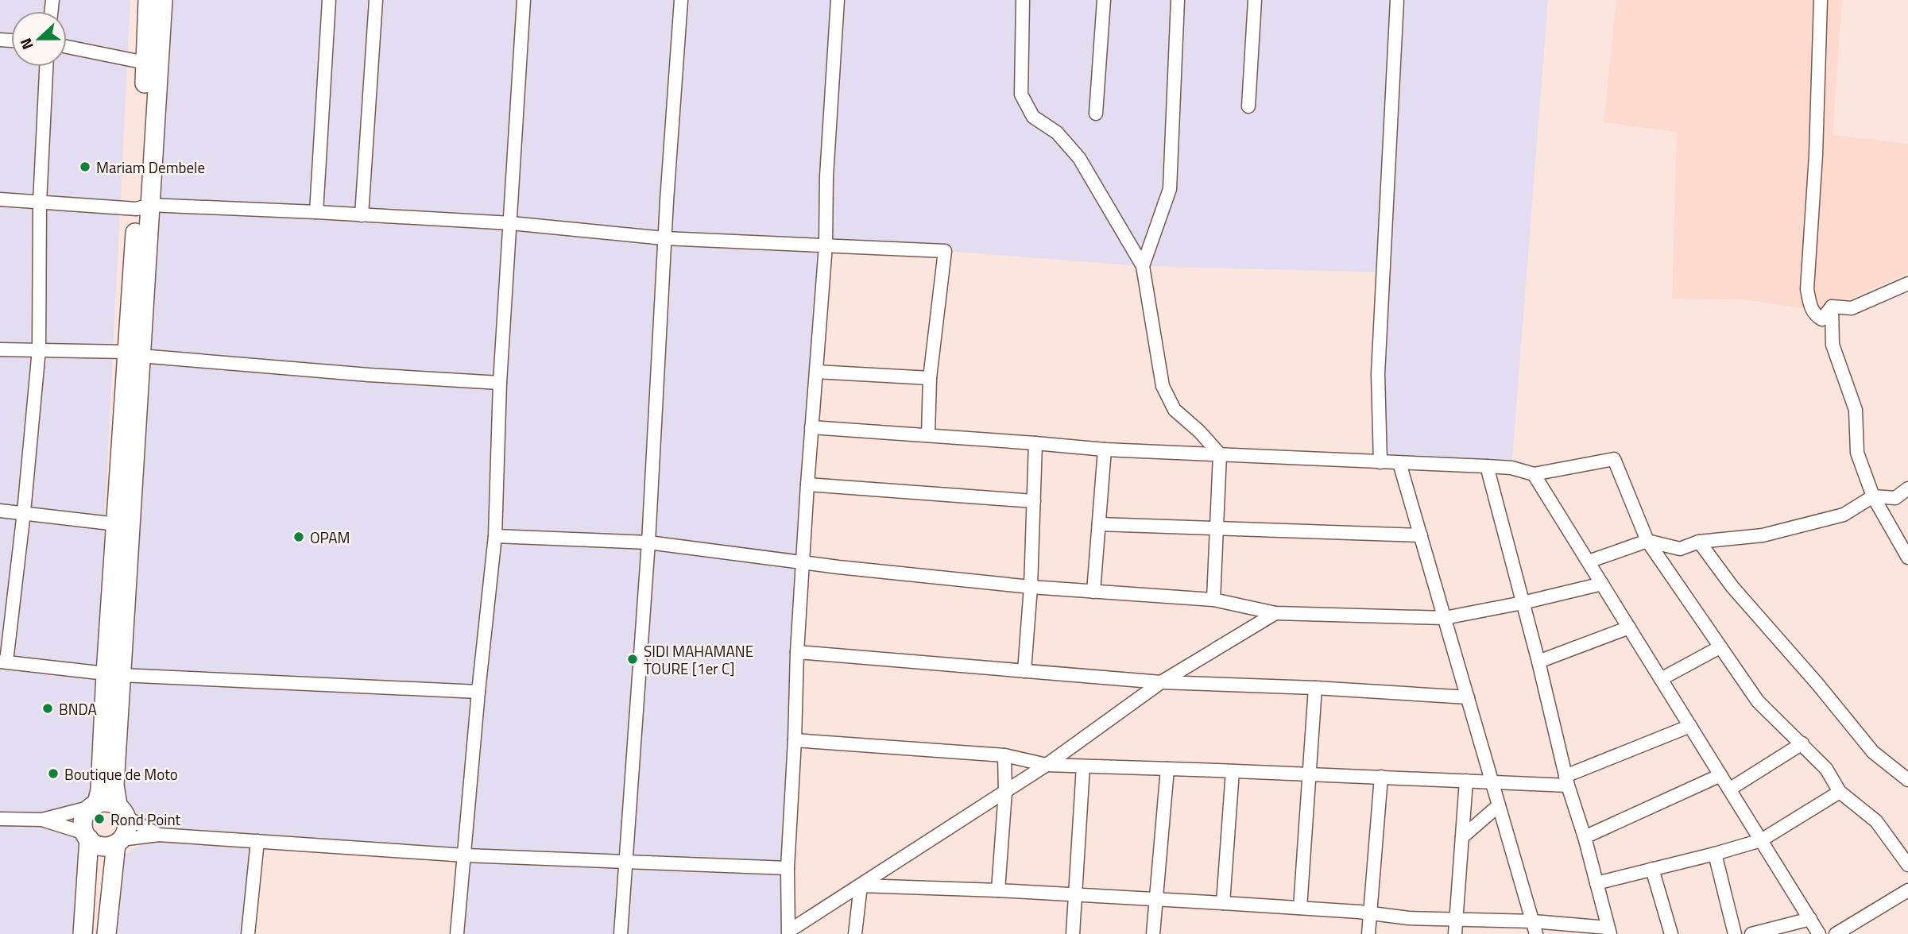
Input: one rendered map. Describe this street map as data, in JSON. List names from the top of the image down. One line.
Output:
{"places":["Mariam Dembele","OPAM","SIDI MAHAMANE TOURE [1er C]","BNDA","Boutique de Moto","Rond Point"],"north":"left"}
